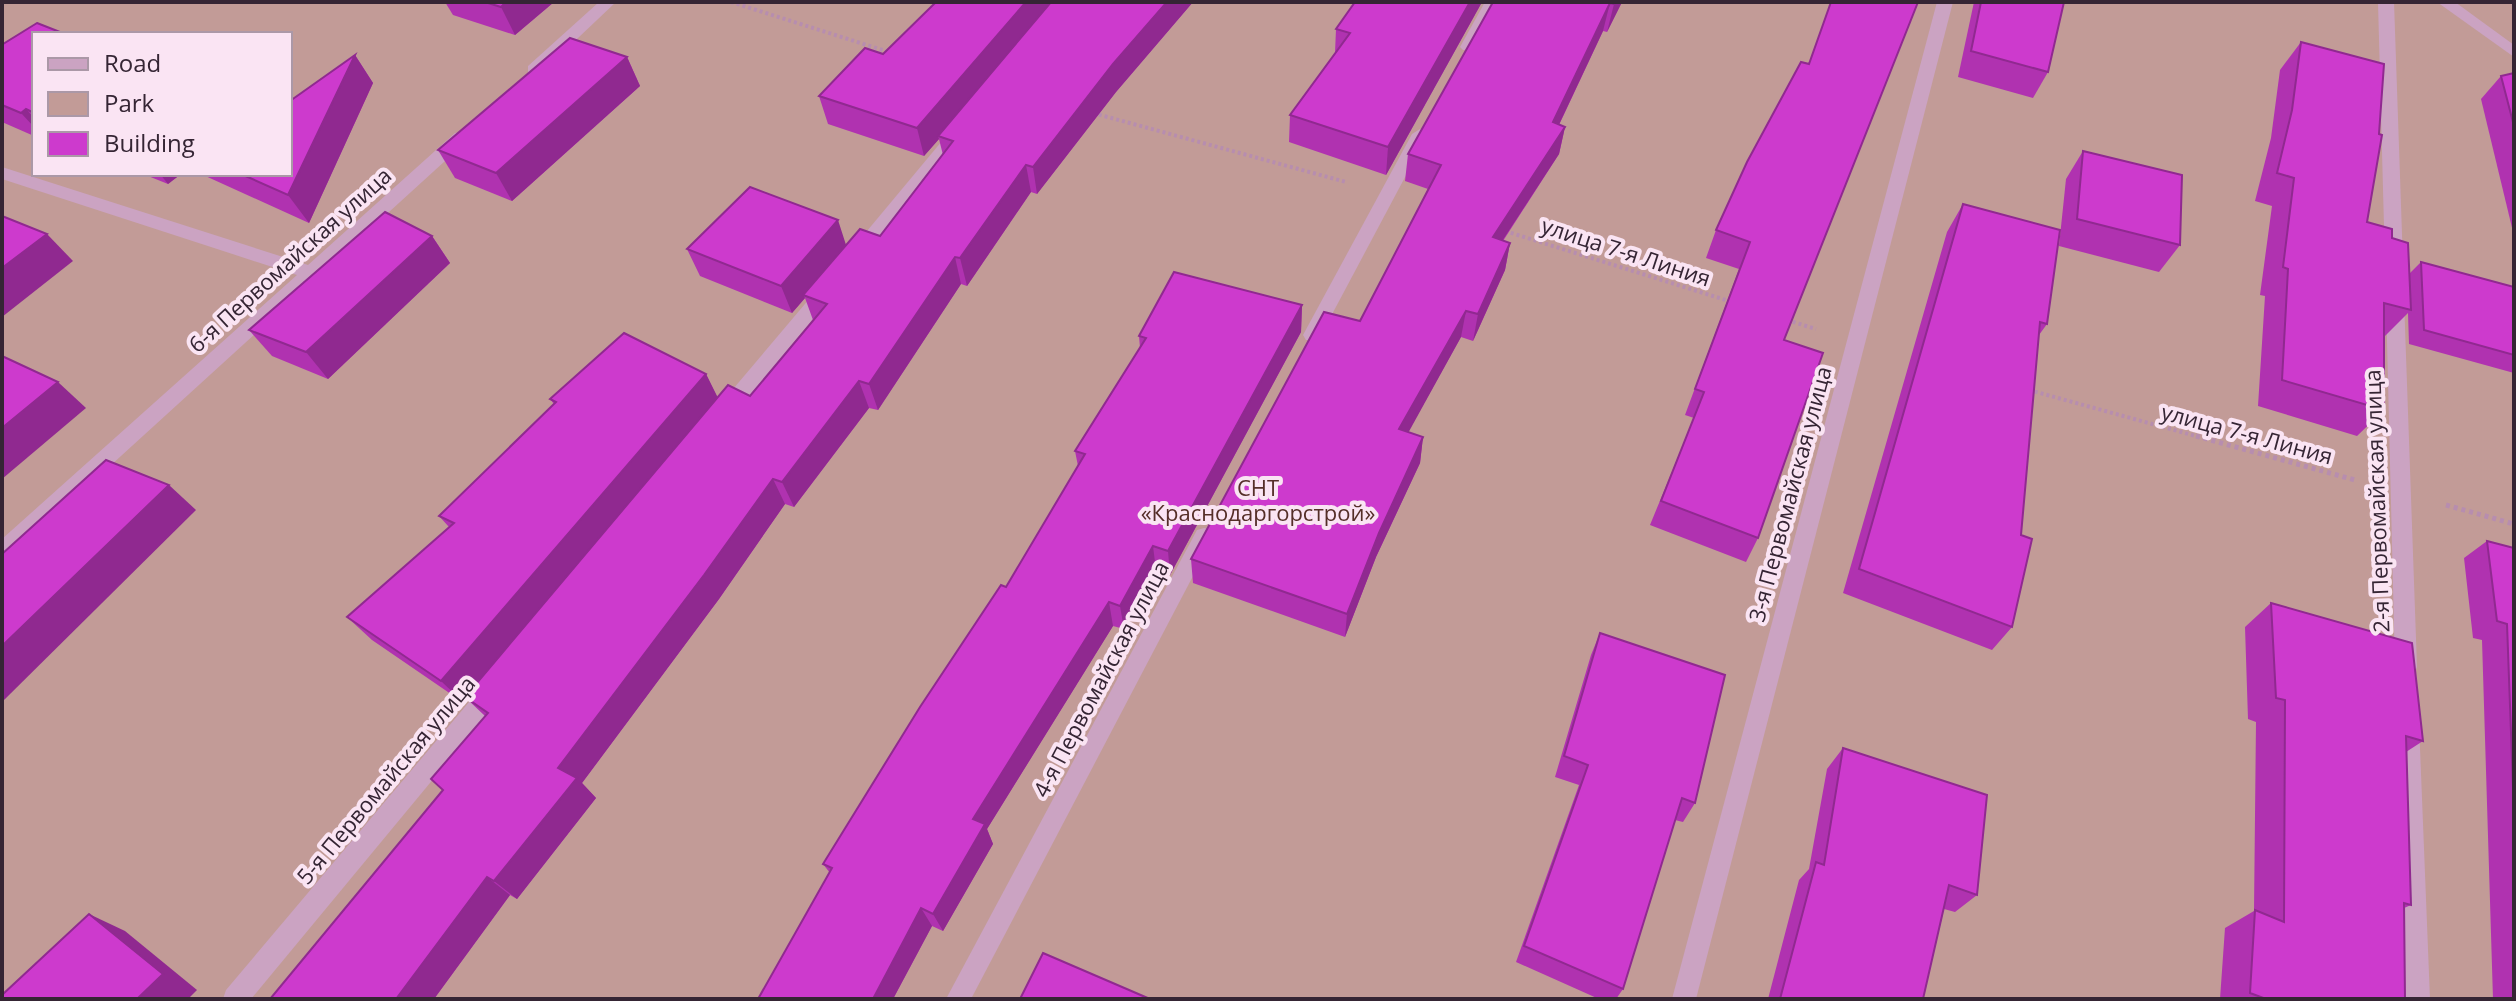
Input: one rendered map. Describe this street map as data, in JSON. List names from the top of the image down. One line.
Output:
{"streets":{"street":["6-я Первомайская улица","3-я Первомайская улица","2-я Первомайская улица","4-я Первомайская улица","5-я Первомайская улица"],"path":["улица 7-я Линия"]},"crossings":[["улица 7-я Линия","2-я Первомайская улица"]],"parks":["СНТ «Краснодаргорстрой»"],"legend":["Road","Park","Building"]}
